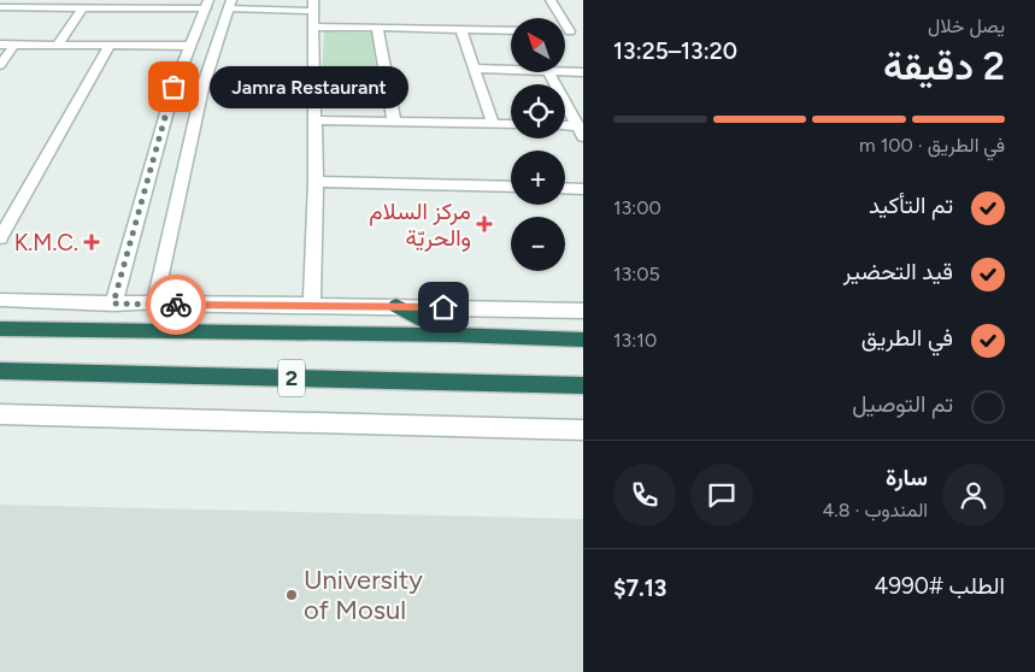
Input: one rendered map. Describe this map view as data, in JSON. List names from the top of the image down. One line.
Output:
{"streets":{"highway":["2"]},"places":{"other":["Jamra Restaurant","University of Mosul"],"health":["مركز السلام والحريّة","K.M.C."]},"north":"top left","page":{"heading":["2 دقيقة","يصل خلال","13:20–13:25"],"panel":["سارة","المندوب · 4.8","الطلب #4990","$7.13"],"map_buttons":["+","−"],"bubble":"Jamra Restaurant","bar":"في الطريق · 100 m","list":[["تم التأكيد","13:00"],["قيد التحضير","13:05"],["في الطريق","13:10"],"تم التوصيل"]}}
